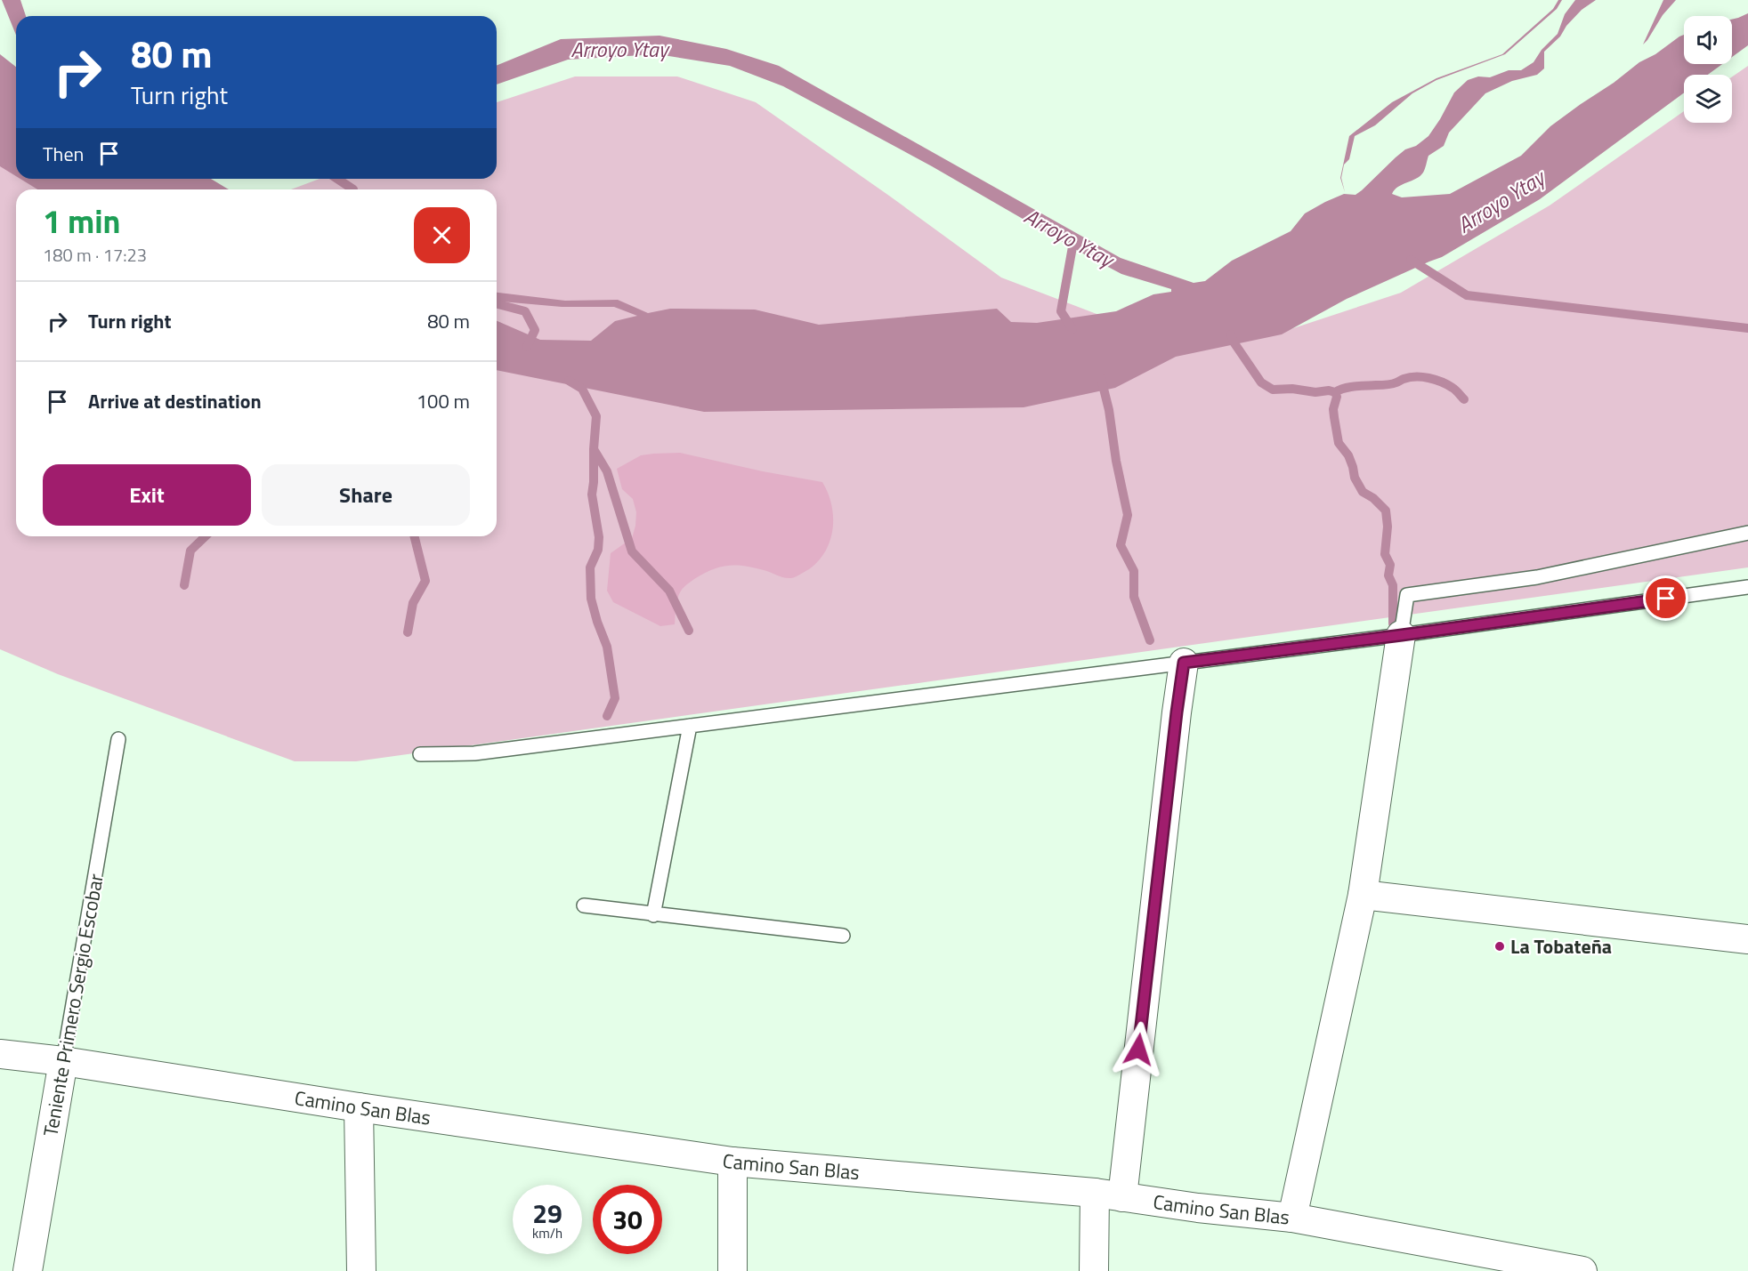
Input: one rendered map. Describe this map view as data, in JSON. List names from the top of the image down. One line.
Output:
{"streets":{"street":["Teniente Primero Sergio Escobar","Camino San Blas"]},"crossings":[["Teniente Primero Sergio Escobar","Camino San Blas"]],"water":["Arroyo Ytay"],"places":["La Tobateña"],"page":{"turn":["80 m","Turn right"],"then":"Then","heading":["1 min","180 m · 17:23"],"list":[{"name":"Turn right","value":"80 m"},{"name":"Arrive at destination","value":"100 m"}],"buttons":["Exit","Share"],"speed":"29 km/h","limit":"30"}}
